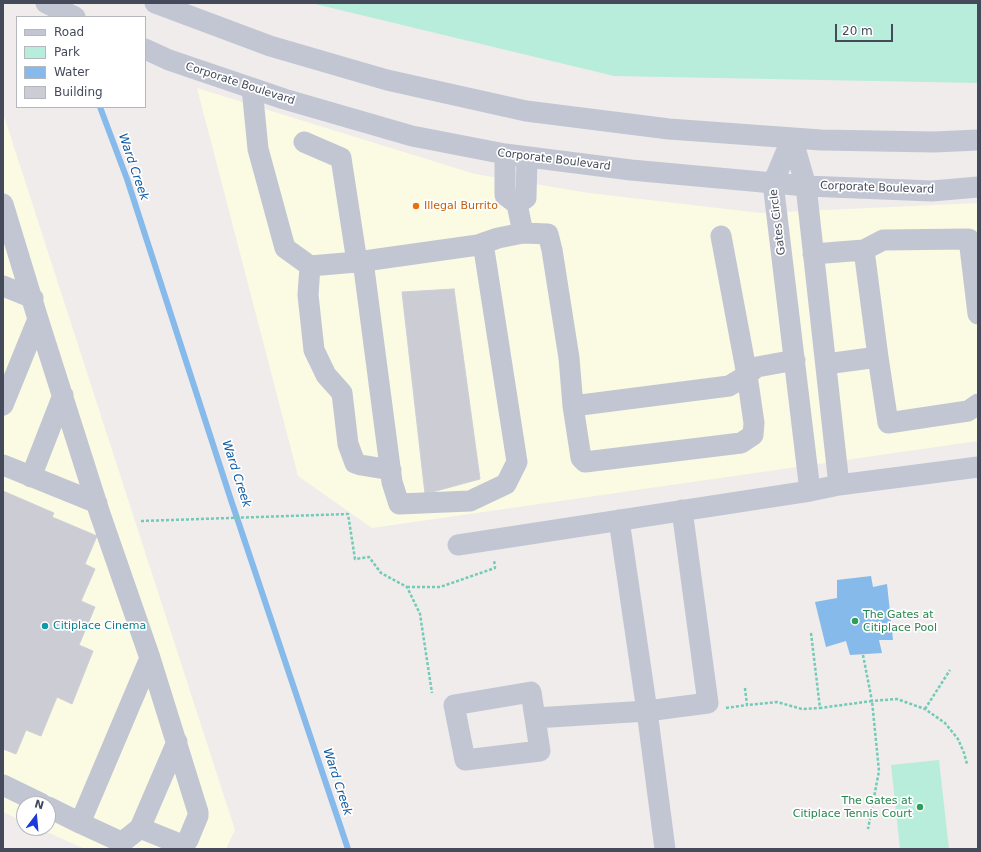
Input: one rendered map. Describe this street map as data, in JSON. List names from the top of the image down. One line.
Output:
{"streets":{"street":["Corporate Boulevard","Gates Circle"]},"crossings":[["Corporate Boulevard","Gates Circle"]],"water":["Ward Creek"],"places":["Illegal Burrito","The Gates at Citiplace Pool","Citiplace Cinema","The Gates at Citiplace Tennis Court"],"legend":["Road","Park","Water","Building"],"scale_bar":"20 m","north":"top"}
